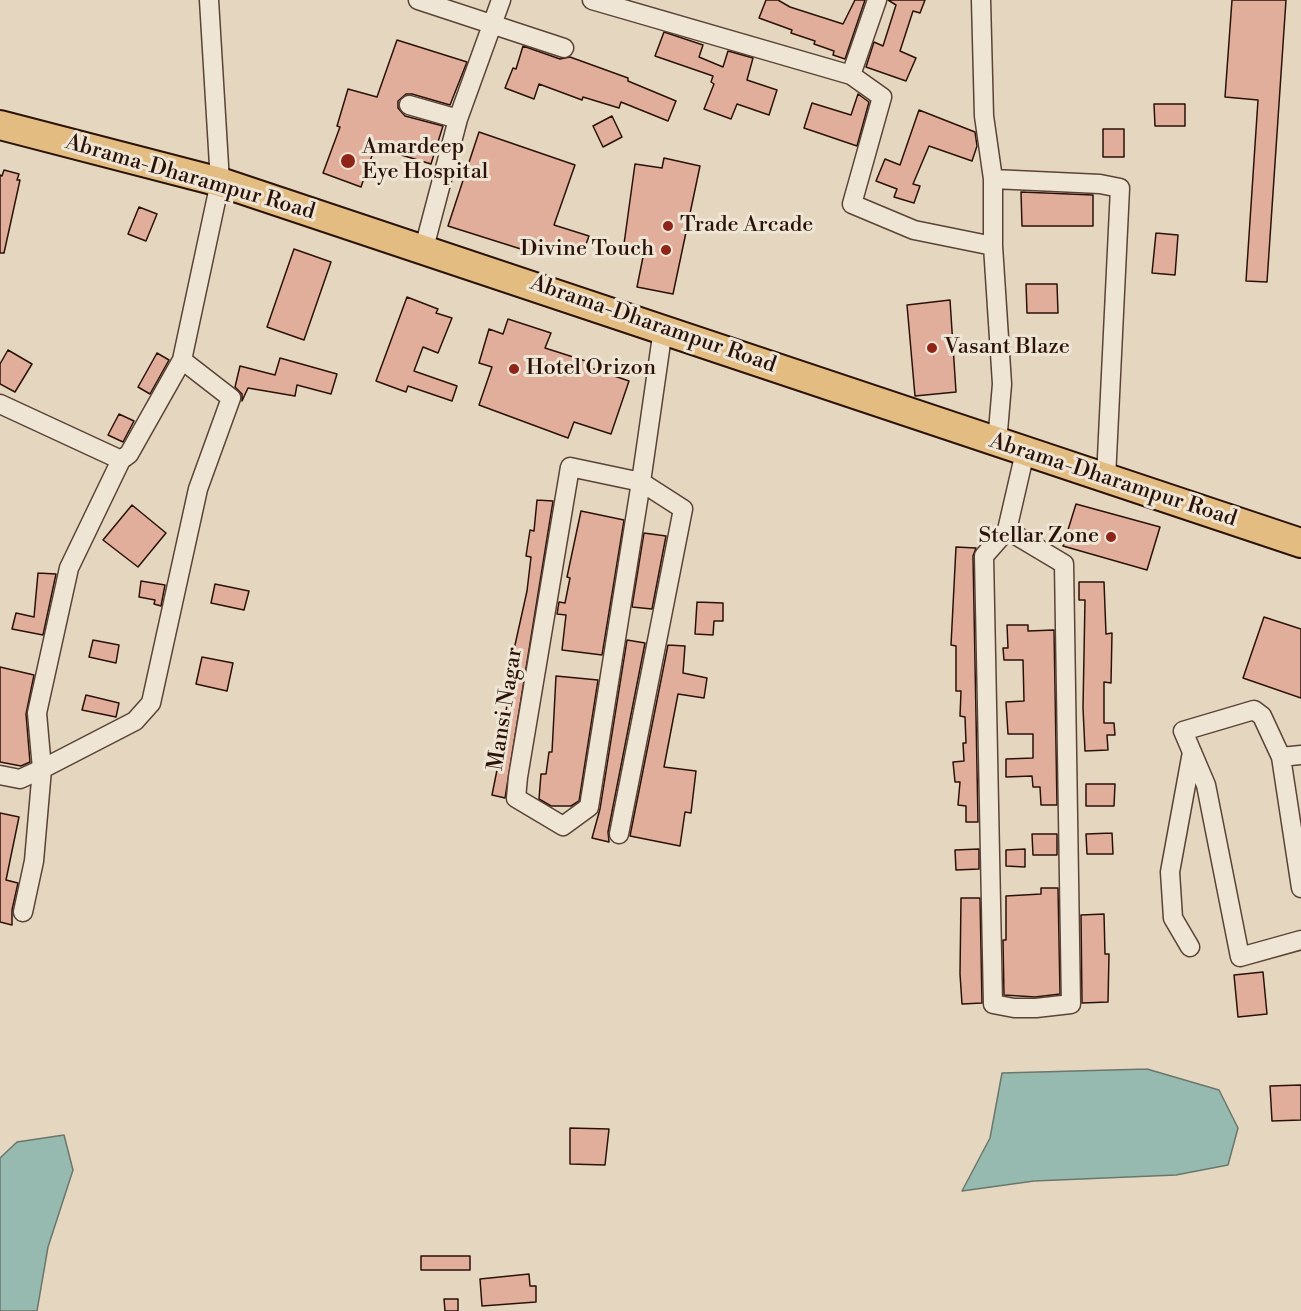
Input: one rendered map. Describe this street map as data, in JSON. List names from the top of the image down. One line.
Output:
{"streets":{"main road":["Abrama-Dharampur Road"],"street":["Mansi Nagar"]},"crossings":[["Abrama-Dharampur Road","Mansi Nagar"]],"places":["Amardeep Eye Hospital","Trade Arcade","Divine Touch","Vasant Blaze","Hotel Orizon","Stellar Zone"]}
